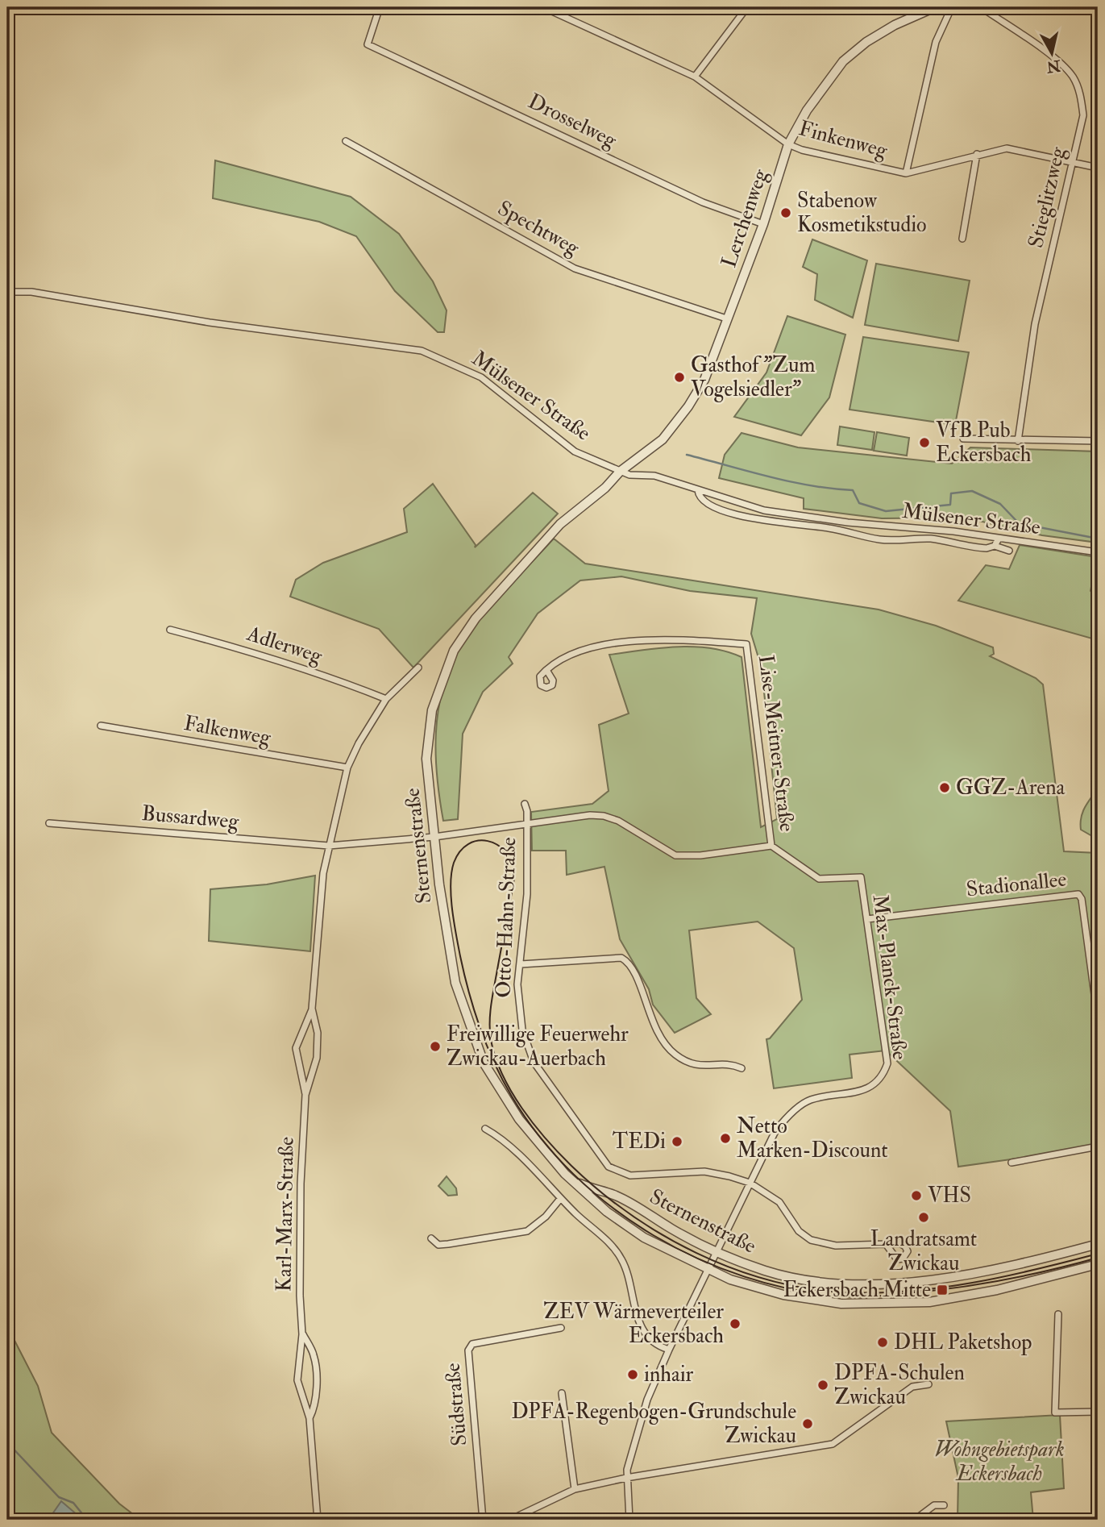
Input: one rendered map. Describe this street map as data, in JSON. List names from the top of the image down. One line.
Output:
{"streets":{"street":["Drosselweg","Finkenweg","Stieglitzweg","Lerchenweg","Spechtweg","Mülsener Straße","Adlerweg","Falkenweg","Lise-Meitner-Straße","Bussardweg","Sternenstraße","Stadionallee","Otto-Hahn-Straße","Max-Planck-Straße","Karl-Marx-Straße","Südstraße"]},"crossings":[["Drosselweg","Lerchenweg"],["Finkenweg","Stieglitzweg"],["Finkenweg","Lerchenweg"],["Lerchenweg","Spechtweg"],["Lerchenweg","Mülsener Straße"],["Lerchenweg","Sternenstraße"],["Mülsener Straße","Sternenstraße"],["Adlerweg","Karl-Marx-Straße"],["Falkenweg","Karl-Marx-Straße"],["Lise-Meitner-Straße","Bussardweg"],["Lise-Meitner-Straße","Max-Planck-Straße"],["Bussardweg","Sternenstraße"],["Bussardweg","Otto-Hahn-Straße"],["Bussardweg","Max-Planck-Straße"],["Bussardweg","Karl-Marx-Straße"],["Sternenstraße","Max-Planck-Straße"],["Stadionallee","Max-Planck-Straße"],["Otto-Hahn-Straße","Max-Planck-Straße"]],"parks":["Wohngebietspark Eckersbach"],"places":{"other":["Stabenow Kosmetikstudio","Gasthof \"Zum Vogelsiedler\"","VfB Pub Eckersbach","GGZ-Arena","Freiwillige Feuerwehr Zwickau-Auerbach","Netto Marken-Discount","TEDi","VHS","Landratsamt Zwickau","ZEV Wärmeverteiler Eckersbach","DHL Paketshop","inhair","DPFA-Schulen Zwickau","DPFA-Regenbogen-Grundschule Zwickau"],"transit":["Eckersbach Mitte"]},"north":"bottom"}
